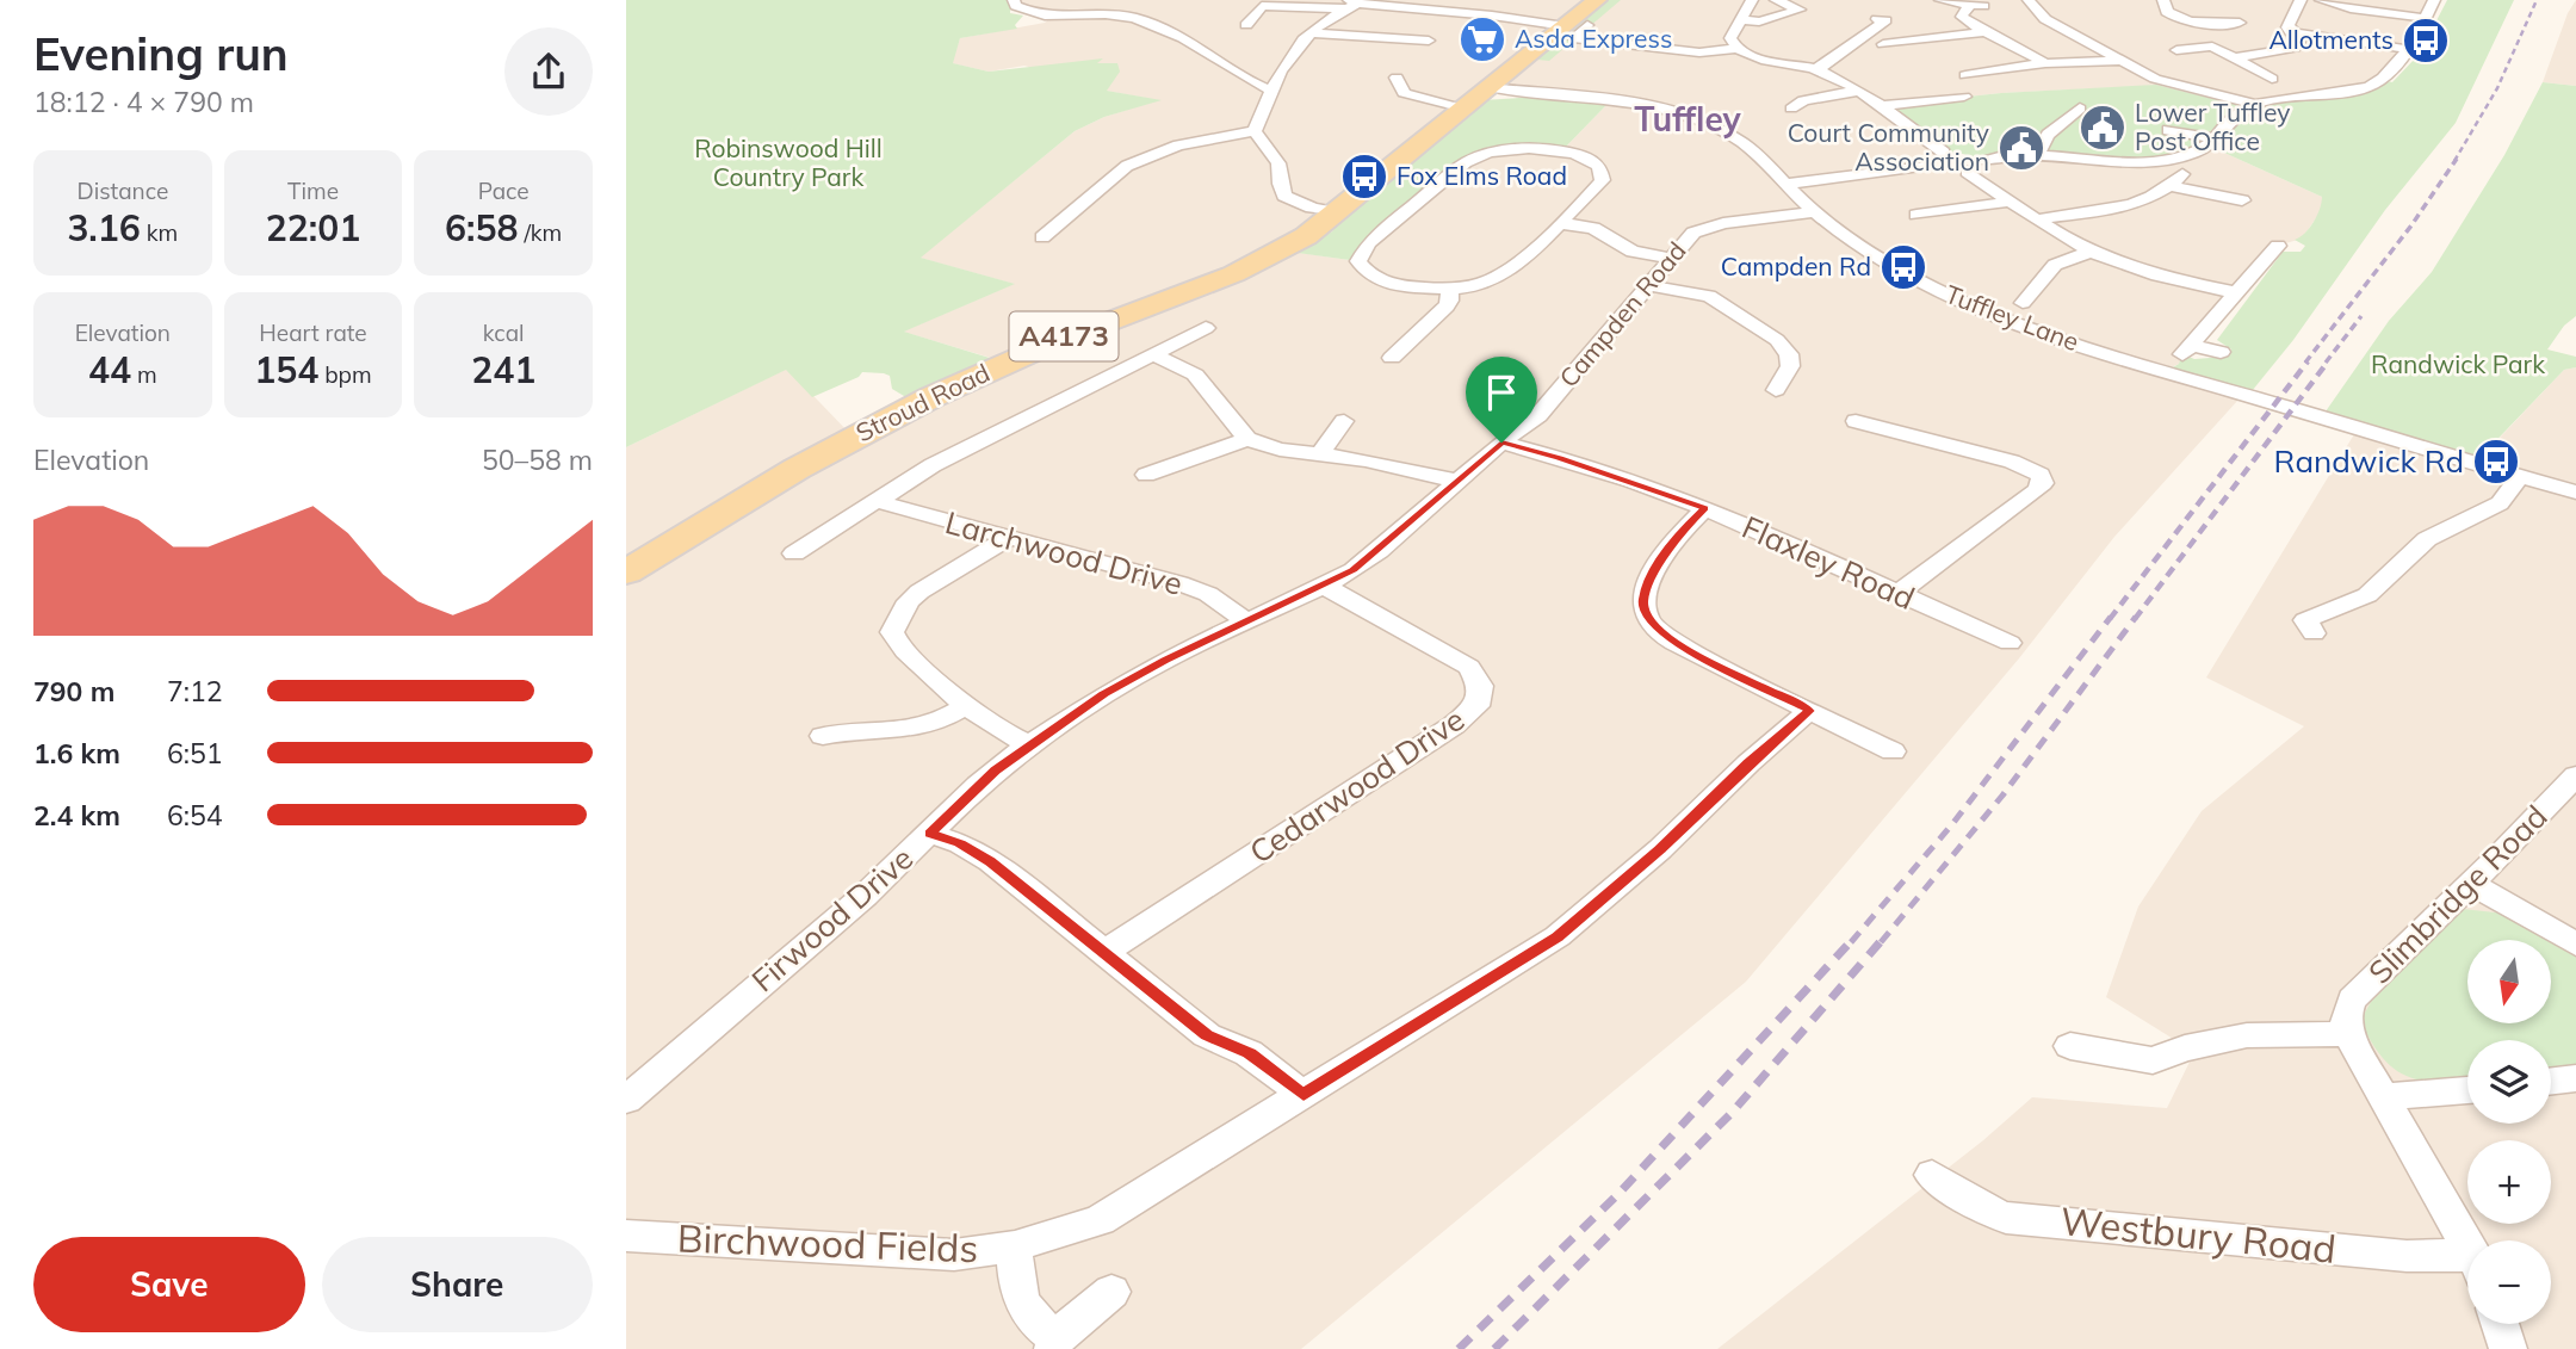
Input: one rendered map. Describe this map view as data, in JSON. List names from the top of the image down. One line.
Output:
{"streets":{"main road":["A4173","Stroud Road"],"street":["Campden Road","Tuffley Lane","Larchwood Drive","Flaxley Road","Cedarwood Drive","Slimbridge Road","Firwood Drive","Westbury Road","Birchwood Fields"]},"crossings":[["Campden Road","Tuffley Lane"],["Campden Road","Flaxley Road"],["Campden Road","Cedarwood Drive"],["Campden Road","Firwood Drive"],["Tuffley Lane","Stroud Road"],["Larchwood Drive","Firwood Drive"],["Cedarwood Drive","Firwood Drive"],["Slimbridge Road","Westbury Road"]],"districts":["Tuffley"],"parks":["Robinswood Hill Country Park","Randwick Park"],"places":{"supermarket":["Asda Express"],"bus stop":["Allotments","Fox Elms Road","Campden Rd","Randwick Rd"],"public building":["Lower Tuffley Post Office","Court Community Association"]},"north":"bottom","page":{"heading":["Evening run","18:12 · 4 × 790 m"],"stats":[["Distance","3.16 km"],["Time","22:01"],["Pace","6:58 /km"],["Elevation","44 m"],["Heart rate","154 bpm"],["kcal","241"]],"chart":["Elevation","50–58 m"],"list":[{"name":"790 m","note":"7:12"},{"name":"1.6 km","note":"6:51"},{"name":"2.4 km","note":"6:54"}],"map_buttons":["+","−"],"buttons":["Save","Share"]}}
